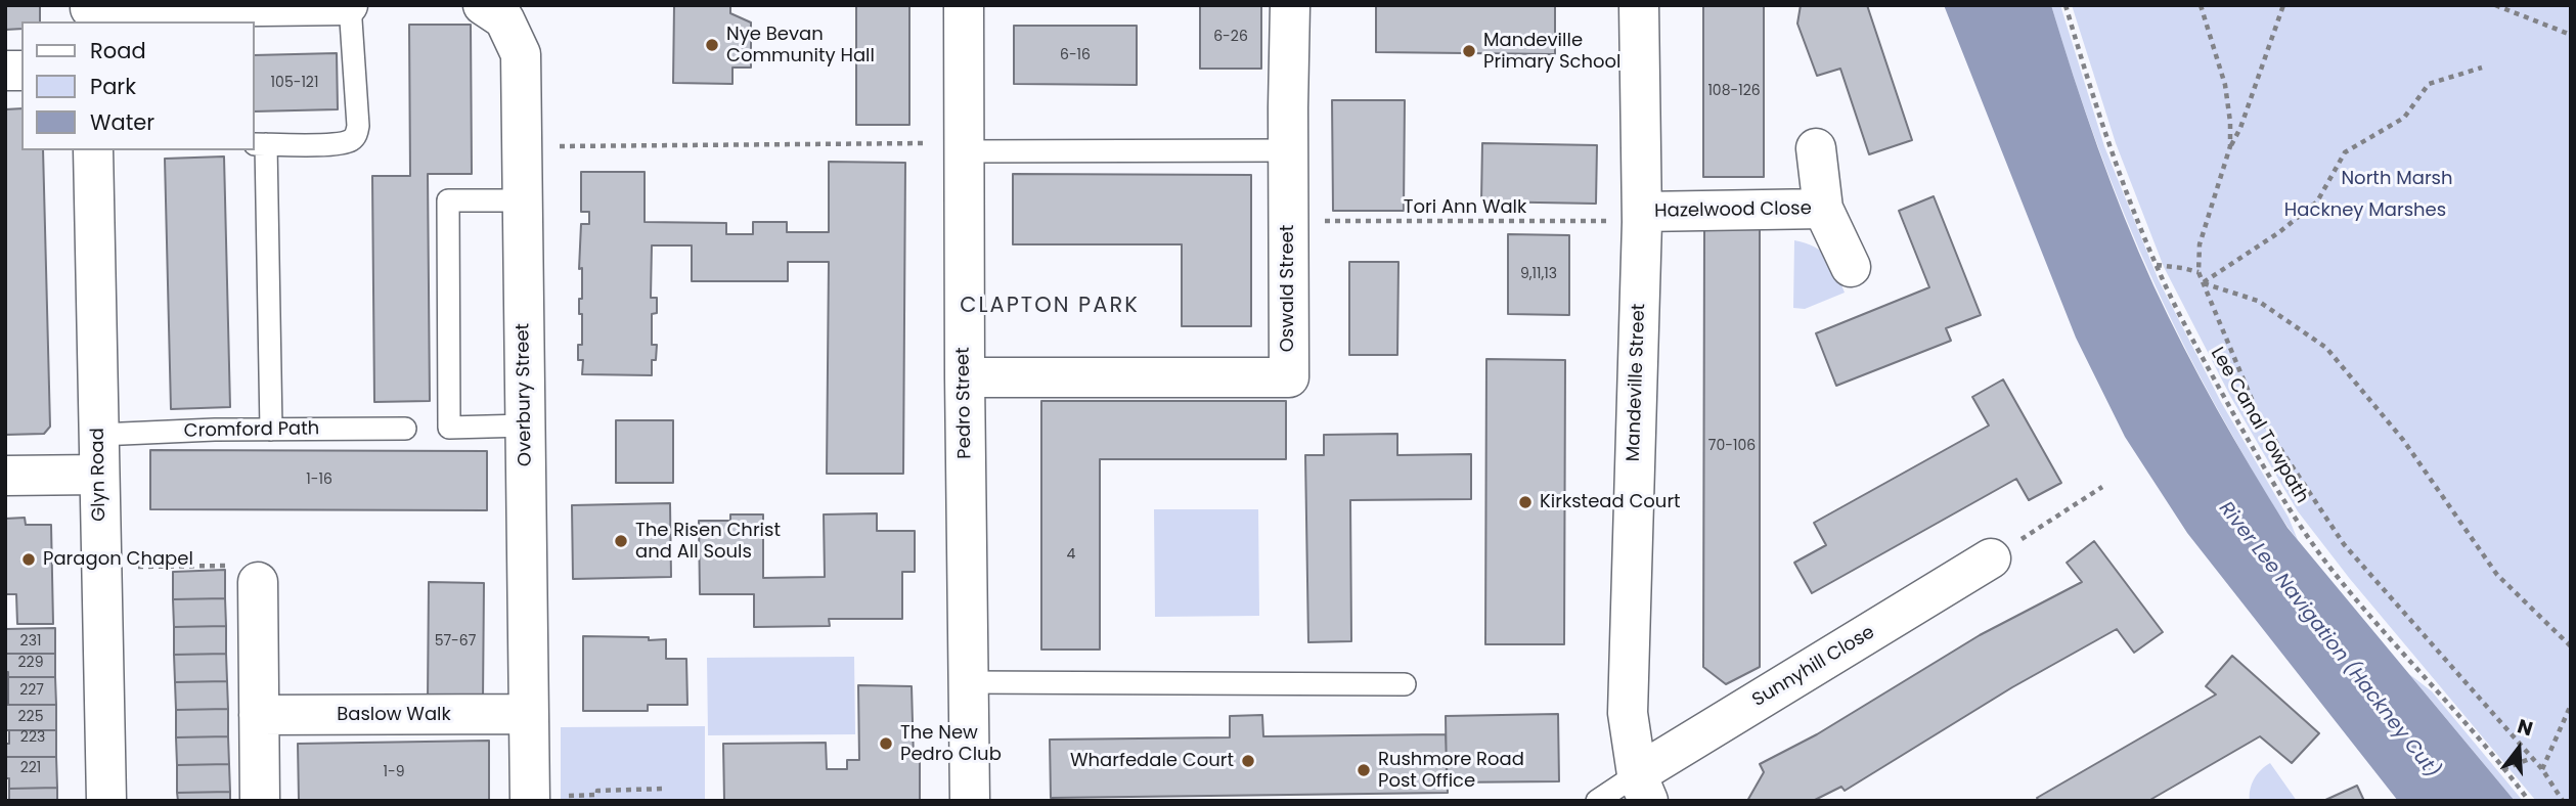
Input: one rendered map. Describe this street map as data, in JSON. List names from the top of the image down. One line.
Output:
{"streets":{"street":["Hazelwood Close","Oswald Street","Mandeville Street","Overbury Street","Pedro Street","Glyn Road","Sunnyhill Close","Baslow Walk"],"lane":["Cromford Path"],"path":["Tori Ann Walk","Lee Canal Towpath"]},"crossings":[["Tori Ann Walk","Hazelwood Close"],["Tori Ann Walk","Oswald Street"],["Tori Ann Walk","Mandeville Street"],["Hazelwood Close","Mandeville Street"],["Oswald Street","Pedro Street"],["Mandeville Street","Sunnyhill Close"],["Overbury Street","Baslow Walk"],["Cromford Path","Glyn Road"]],"districts":["CLAPTON PARK"],"water":["River Lee Navigation (Hackney Cut)"],"parks":["North Marsh","Hackney Marshes"],"places":["Nye Bevan Community Hall","Mandeville Primary School","Kirkstead Court","The Risen Christ and All Souls","Paragon Chapel","The New Pedro Club","Wharfedale Court","Rushmore Road Post Office"],"house_numbers":["6-26","6-16","105-121","108-126","9,11,13","70-106","1-16","4","231","57-67","229","227","225","223","221","1-9"],"legend":["Road","Park","Water"],"north":"top"}
